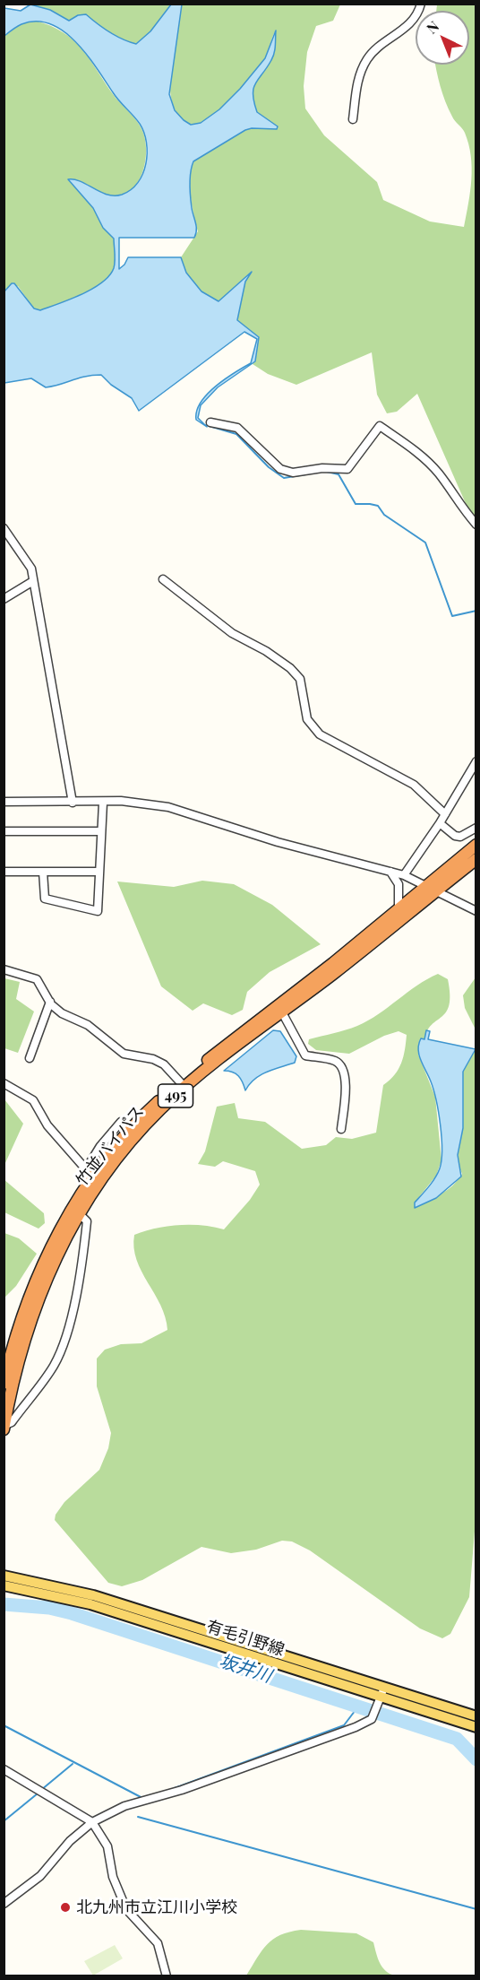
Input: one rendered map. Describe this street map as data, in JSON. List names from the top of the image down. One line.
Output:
{"streets":{"highway":["495","竹並バイパス"],"main road":["有毛引野線"]},"water":["坂井川"],"places":["北九州市立江川小学校"],"north":"top left"}
